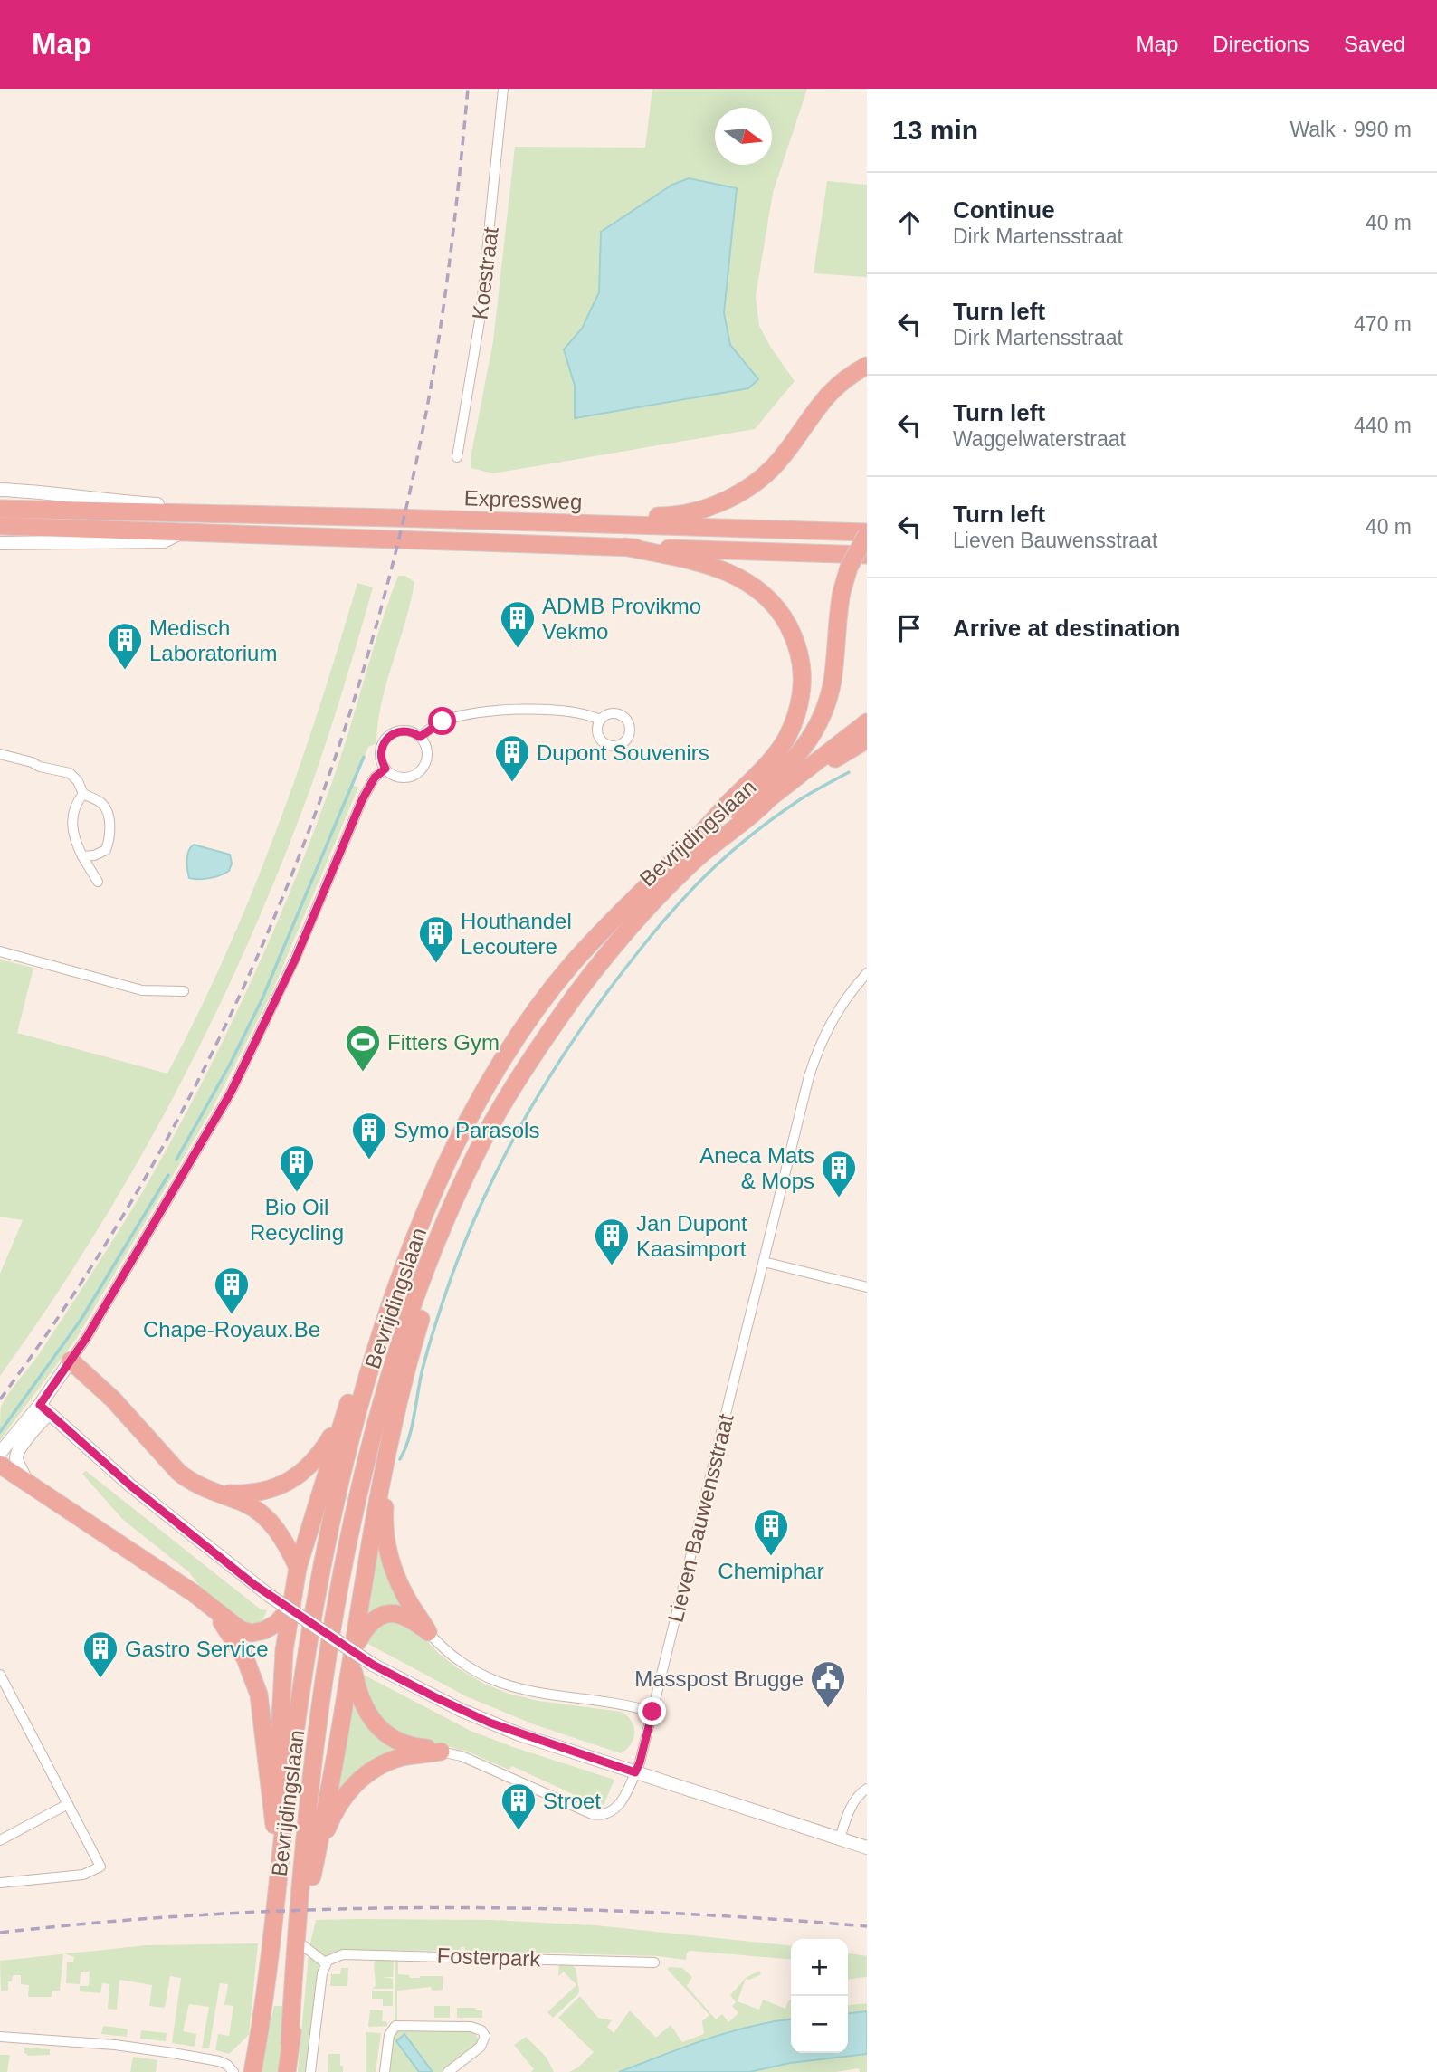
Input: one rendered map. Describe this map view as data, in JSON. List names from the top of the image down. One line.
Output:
{"streets":{"highway":["Expressweg","Bevrijdingslaan"],"street":["Koestraat","Lieven Bauwensstraat","Fosterpark"]},"places":{"building":["ADMB Provikmo Vekmo","Medisch Laboratorium","Dupont Souvenirs","Houthandel Lecoutere","Symo Parasols","Bio Oil Recycling","Aneca Mats & Mops","Jan Dupont Kaasimport","Chape-Royaux.Be","Chemiphar","Gastro Service","Stroet"],"sports":["Fitters Gym"],"public building":["Masspost Brugge"]},"north":"right","page":{"header":"Map","nav":["Map","Directions","Saved"],"heading":["13 min","Walk · 990 m"],"list":[["Continue","Dirk Martensstraat","40 m"],["Turn left","Dirk Martensstraat","470 m"],["Turn left","Waggelwaterstraat","440 m"],["Turn left","Lieven Bauwensstraat","40 m"],"Arrive at destination"],"map_buttons":["+","−"]}}
